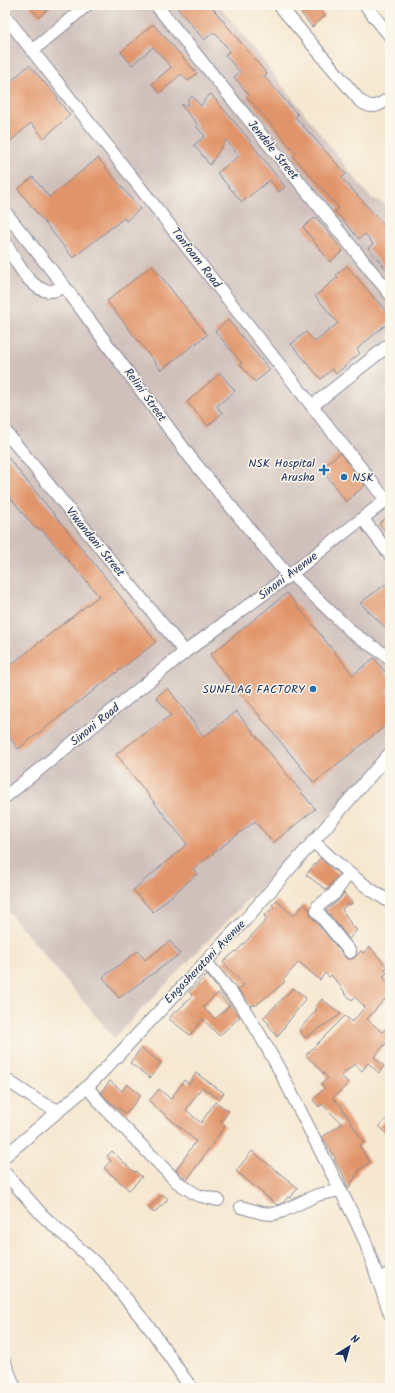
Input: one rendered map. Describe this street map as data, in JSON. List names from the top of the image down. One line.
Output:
{"streets":{"street":["Jendele Street","Tanfoam Road","Relini Street","Viwandani Street","Sinoni Avenue","Sinoni Road","Engosheratoni Avenue"]},"crossings":[["Tanfoam Road","Sinoni Avenue"],["Relini Street","Sinoni Avenue"],["Viwandani Street","Sinoni Avenue"],["Viwandani Street","Sinoni Road"],["Sinoni Avenue","Sinoni Road"]],"places":{"health":["NSK Hospital Arusha"],"other":["NSK","SUNFLAG FACTORY"]},"north":"top right"}
